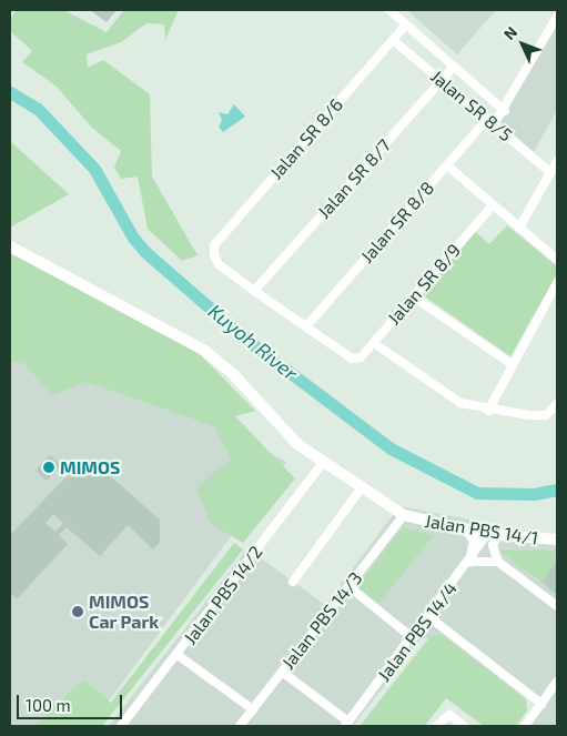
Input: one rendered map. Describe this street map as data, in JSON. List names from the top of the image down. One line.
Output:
{"streets":{"street":["Jalan SR 8/5","Jalan SR 8/6","Jalan SR 8/7","Jalan SR 8/8","Jalan SR 8/9","Jalan PBS 14/1","Jalan PBS 14/2","Jalan PBS 14/3","Jalan PBS 14/4"]},"crossings":[["Jalan SR 8/5","Jalan SR 8/6"],["Jalan SR 8/5","Jalan SR 8/7"],["Jalan SR 8/5","Jalan SR 8/8"],["Jalan SR 8/6","Jalan SR 8/7"],["Jalan SR 8/8","Jalan SR 8/9"],["Jalan PBS 14/1","Jalan PBS 14/2"],["Jalan PBS 14/1","Jalan PBS 14/3"],["Jalan PBS 14/1","Jalan PBS 14/4"]],"water":["Kuyoh River"],"places":["MIMOS","MIMOS Car Park"],"scale_bar":"100 m","north":"top left"}
